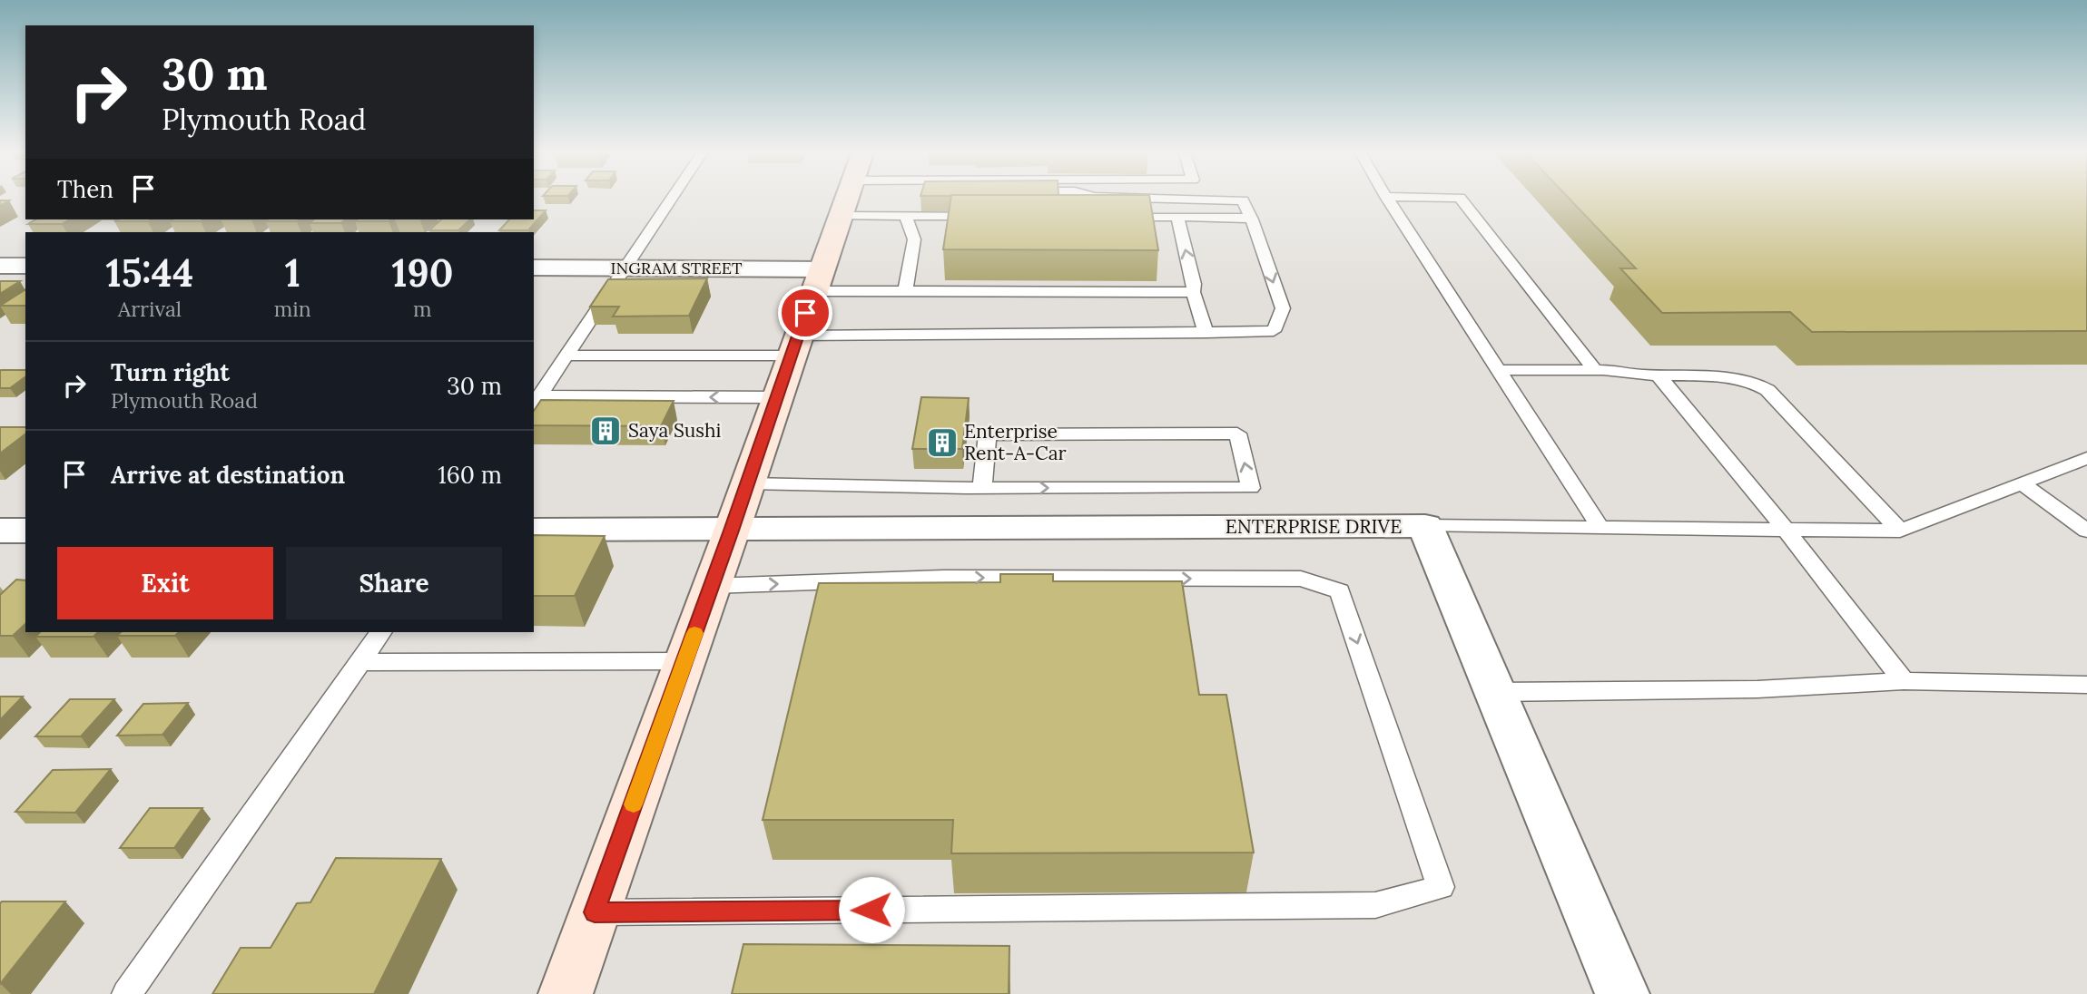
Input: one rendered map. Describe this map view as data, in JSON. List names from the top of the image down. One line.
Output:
{"streets":{"street":["INGRAM STREET","ENTERPRISE DRIVE"]},"places":{"building":["Saya Sushi","Enterprise Rent-A-Car"]},"page":{"turn":["30 m","Plymouth Road"],"then":"Then","eta":["15:44","Arrival","1","min","190","m"],"list":[{"name":"Turn right","note":"Plymouth Road","value":"30 m"},{"name":"Arrive at destination","value":"160 m"}],"buttons":["Exit","Share"]}}
